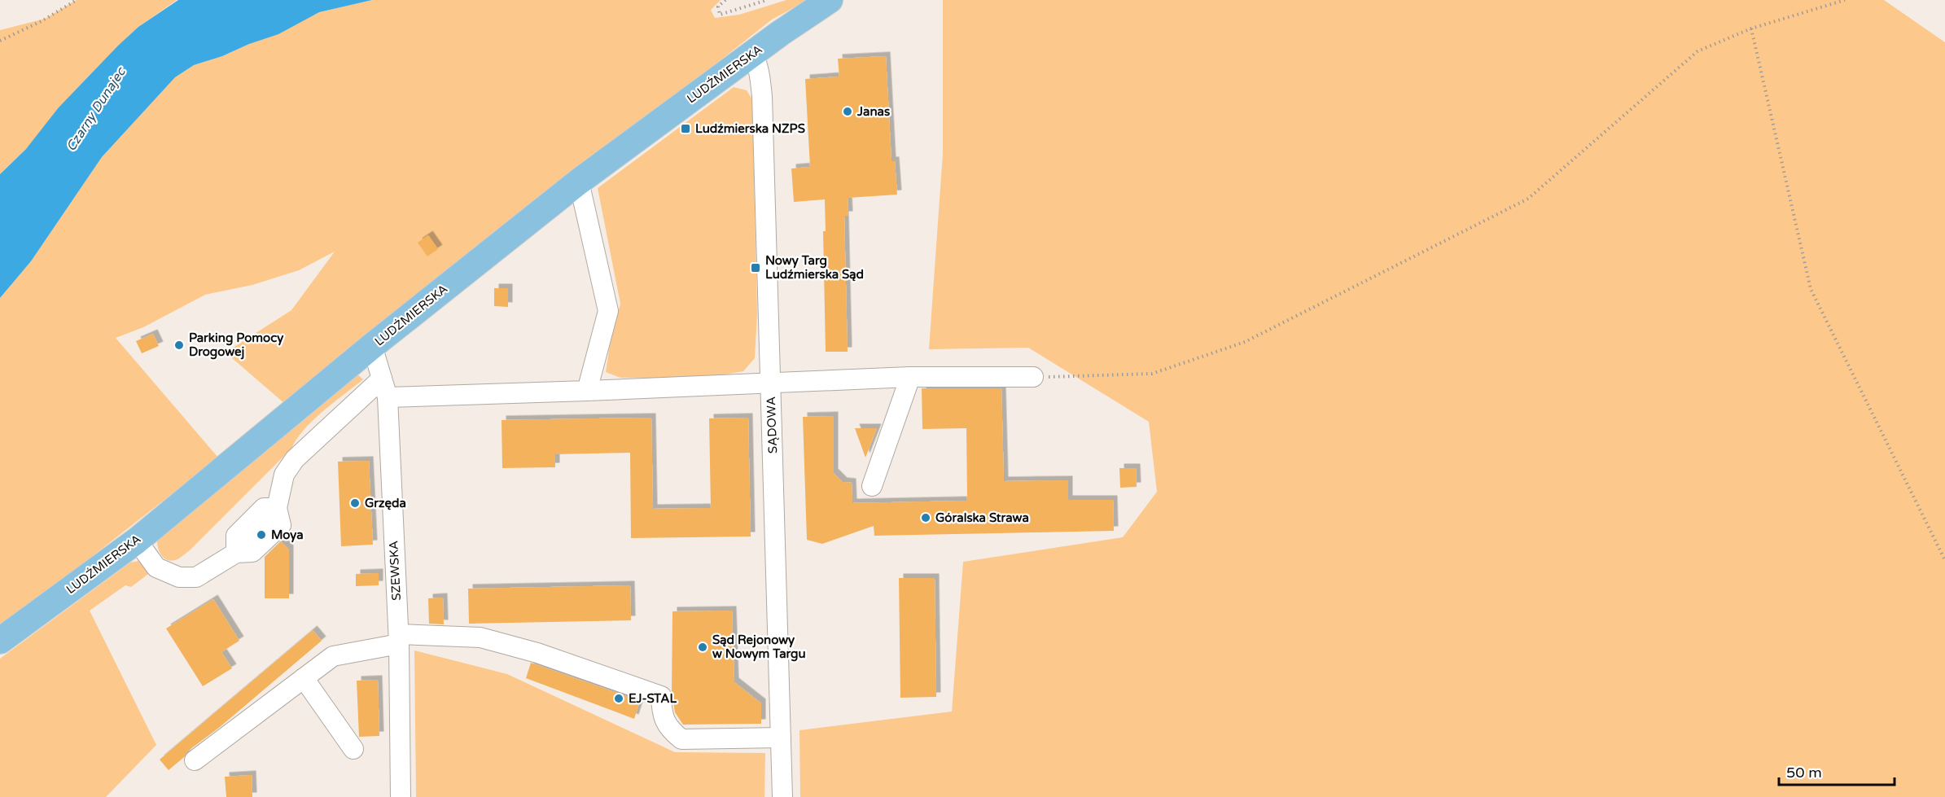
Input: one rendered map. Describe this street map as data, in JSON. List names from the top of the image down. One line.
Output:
{"streets":{"main road":["LUDŹMIERSKA"],"street":["SĄDOWA","SZEWSKA"]},"crossings":[["LUDŹMIERSKA","SĄDOWA"],["LUDŹMIERSKA","SZEWSKA"]],"water":["Czarny Dunajec"],"places":{"other":["Janas","Parking Pomocy Drogowej","Grzęda","Góralska Strawa","Moya","Sąd Rejonowy w Nowym Targu","EJ-STAL"],"transit":["Ludźmierska NZPS","Nowy Targ Ludźmierska Sąd"]},"scale_bar":"50 m"}
